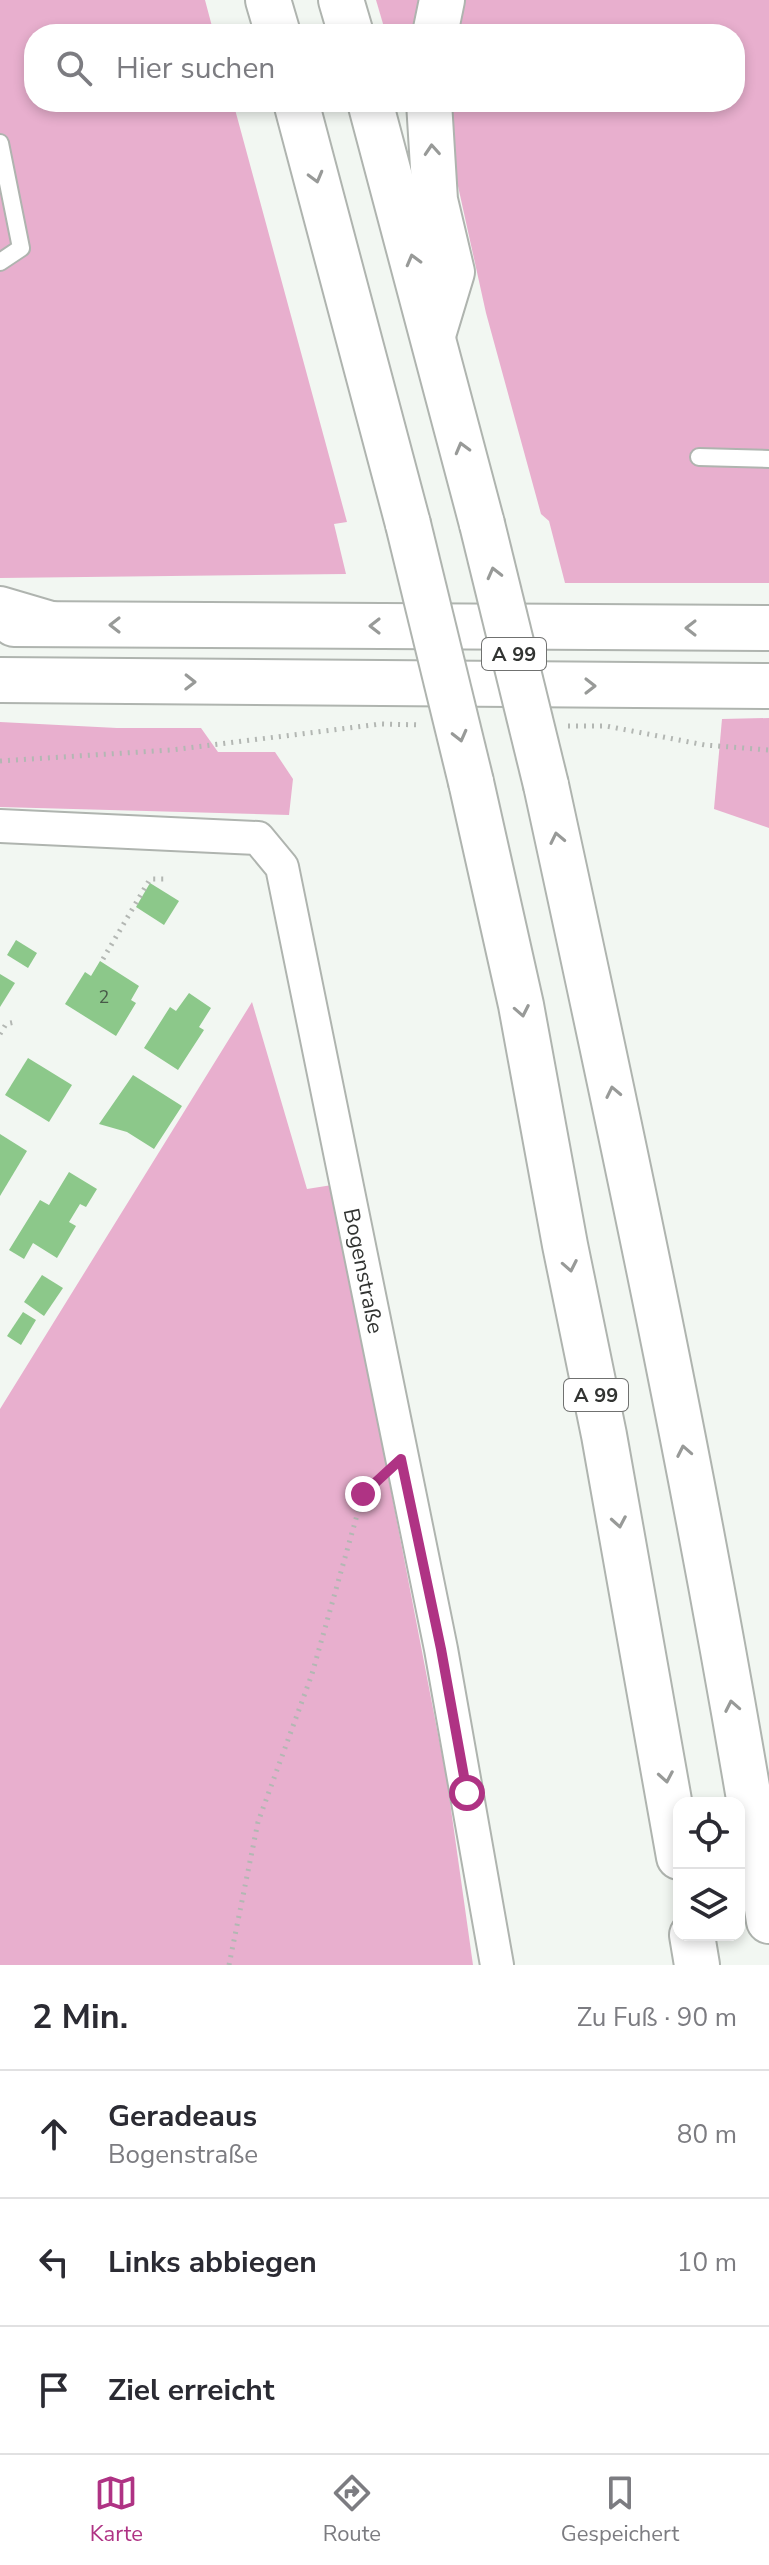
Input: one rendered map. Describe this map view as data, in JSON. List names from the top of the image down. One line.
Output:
{"streets":{"main road":["A 99"],"street":["Bogenstraße"]},"house_numbers":["2"],"page":{"search":"Hier suchen","heading":["2 Min.","Zu Fuß · 90 m"],"list":[["Geradeaus","Bogenstraße","80 m"],["Links abbiegen","10 m"],"Ziel erreicht"],"nav":["Karte","Route","Gespeichert"]}}
